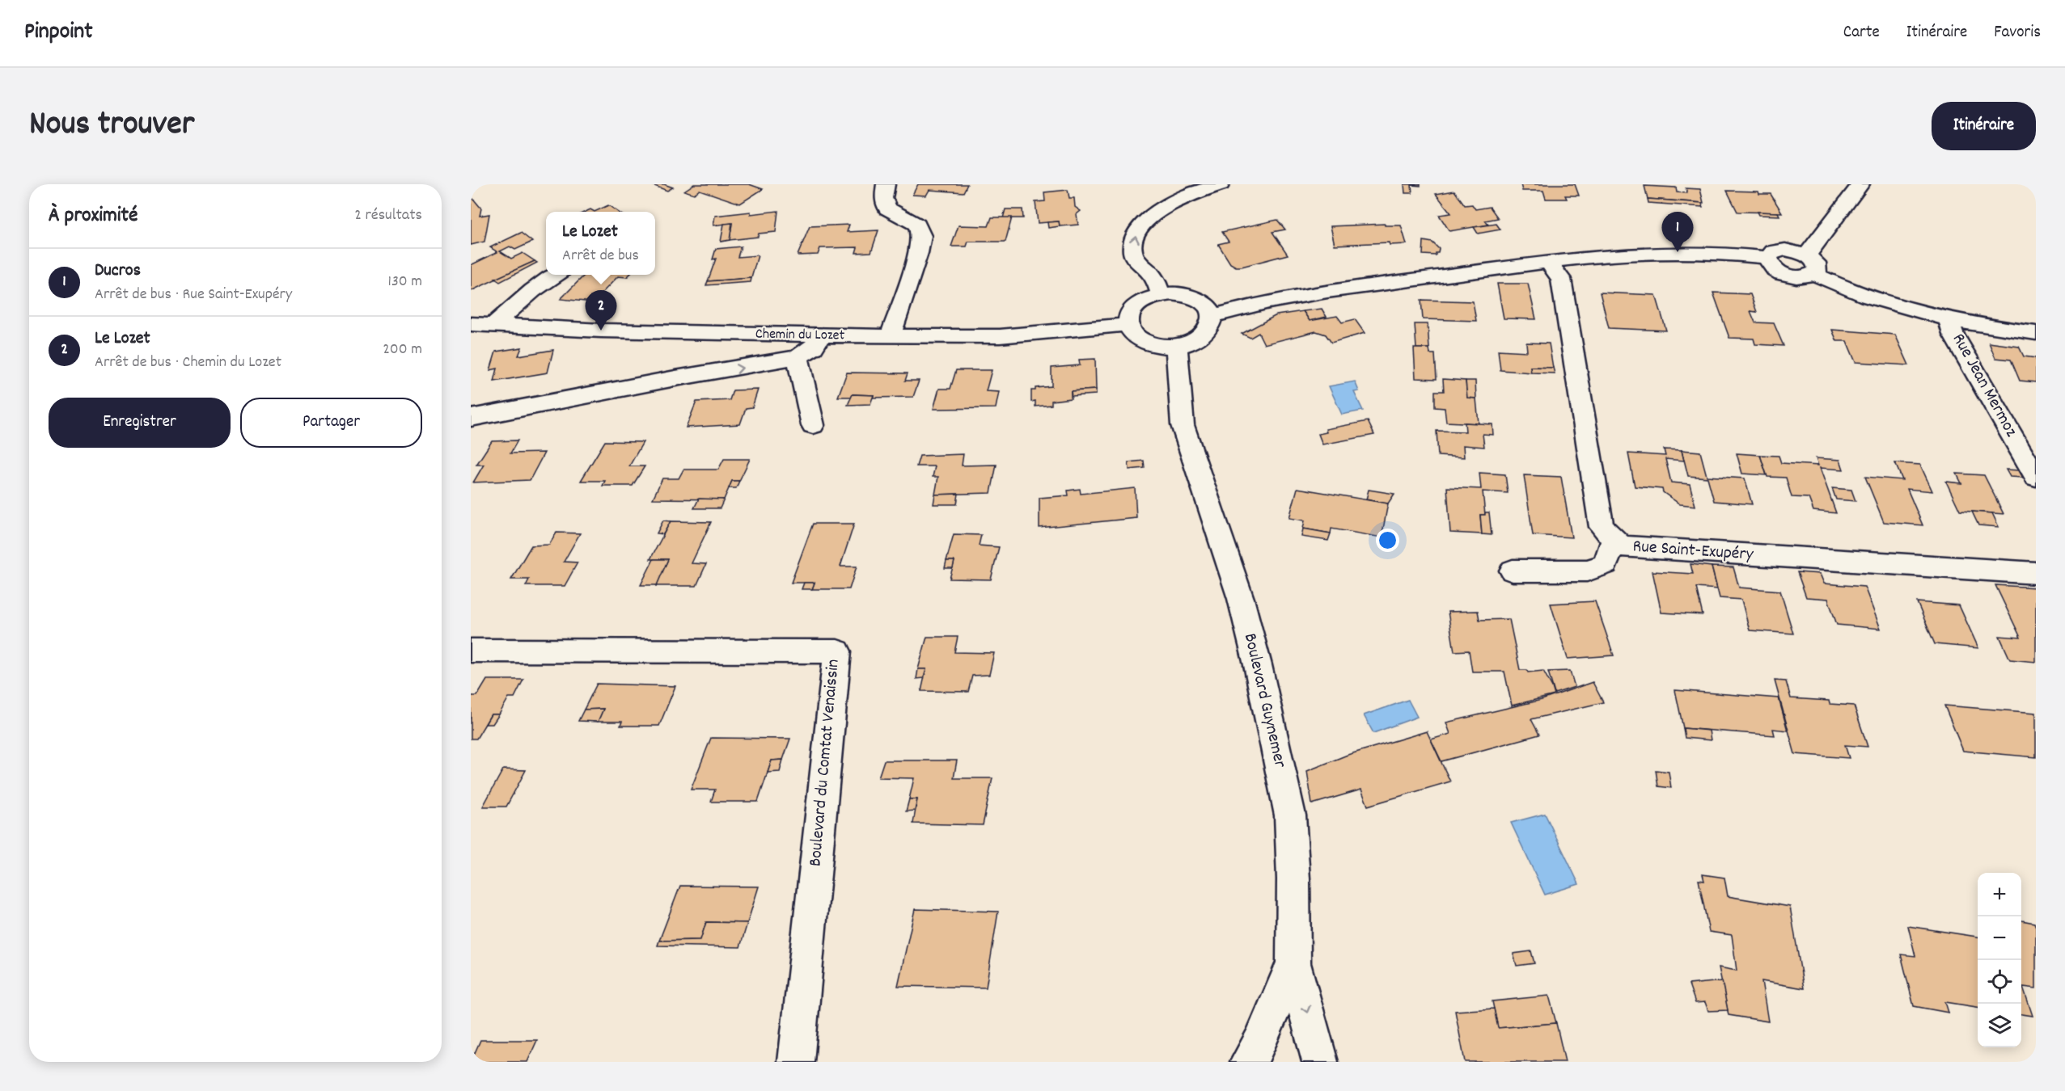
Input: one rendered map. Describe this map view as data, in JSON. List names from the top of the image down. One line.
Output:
{"streets":{"street":["Chemin du Lozet","Rue Jean Mermoz","Rue Saint-Exupéry","Boulevard Guynemer","Boulevard du Comtat Venaissin"]},"crossings":[["Chemin du Lozet","Boulevard Guynemer"]],"page":{"header":"Pinpoint","nav":["Carte","Itinéraire","Favoris"],"title":"Nous trouver","buttons":["Itinéraire",["Enregistrer","Partager"]],"heading":["À proximité","2 résultats"],"pins":["1","2"],"popup":["Le Lozet","Arrêt de bus"],"list":[{"mark":"1","name":"Ducros","note":"Arrêt de bus · Rue Saint-Exupéry","value":"130 m"},{"mark":"2","name":"Le Lozet","note":"Arrêt de bus · Chemin du Lozet","value":"200 m"}],"map_buttons":["+","−"]}}
